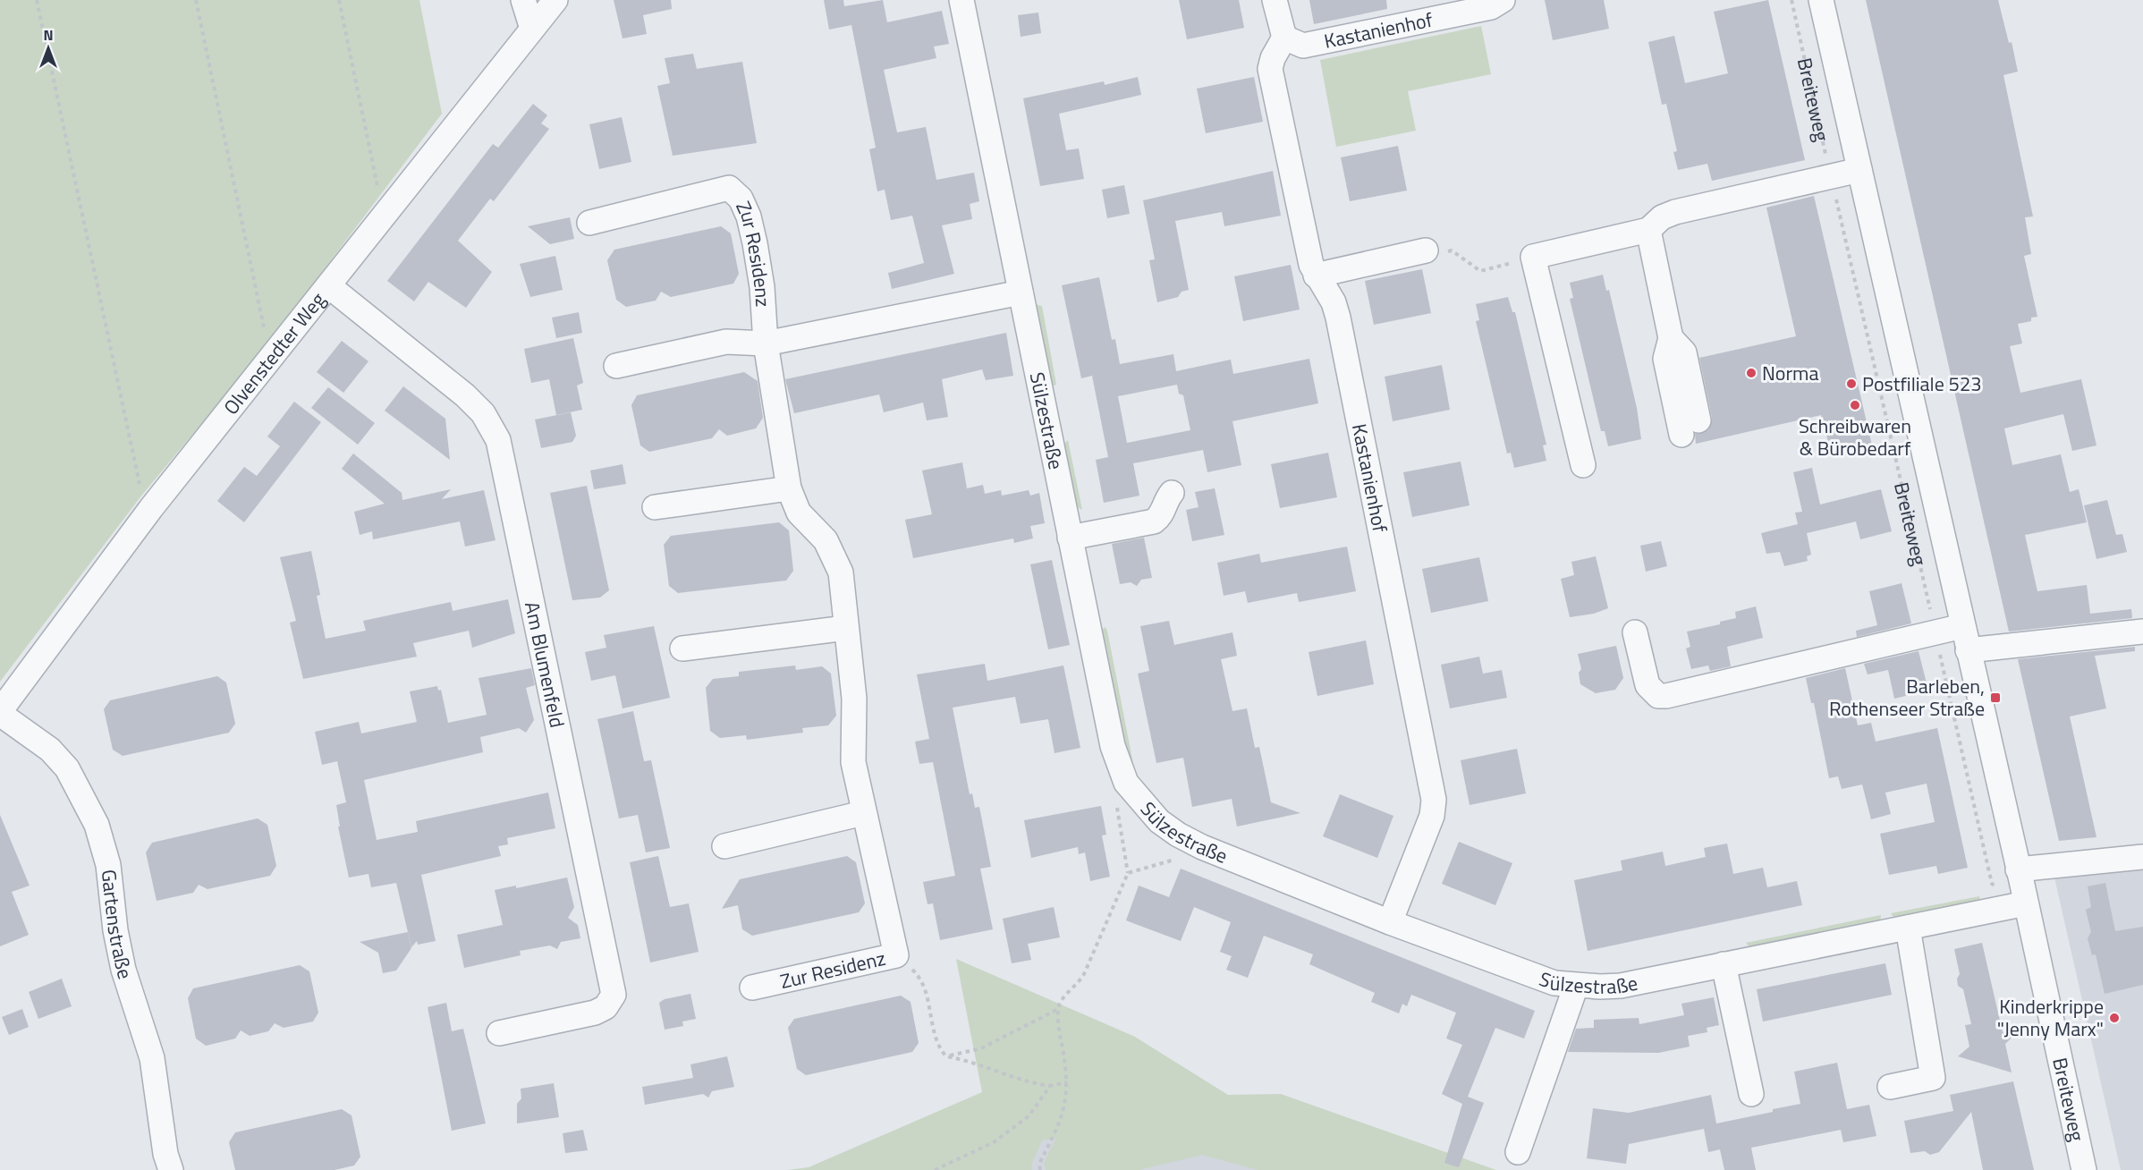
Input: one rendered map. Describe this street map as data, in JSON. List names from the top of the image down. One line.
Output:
{"streets":{"street":["Kastanienhof","Breiteweg","Zur Residenz","Olvenstedter Weg","Sülzestraße","Am Blumenfeld","Gartenstraße"]},"crossings":[["Kastanienhof","Sülzestraße"],["Breiteweg","Sülzestraße"],["Olvenstedter Weg","Am Blumenfeld"],["Olvenstedter Weg","Gartenstraße"]],"places":{"other":["Norma","Postfiliale 523","Schreibwaren & Bürobedarf","Kinderkrippe \"Jenny Marx\""],"transit":["Barleben, Rothenseer Straße"]},"north":"top"}
